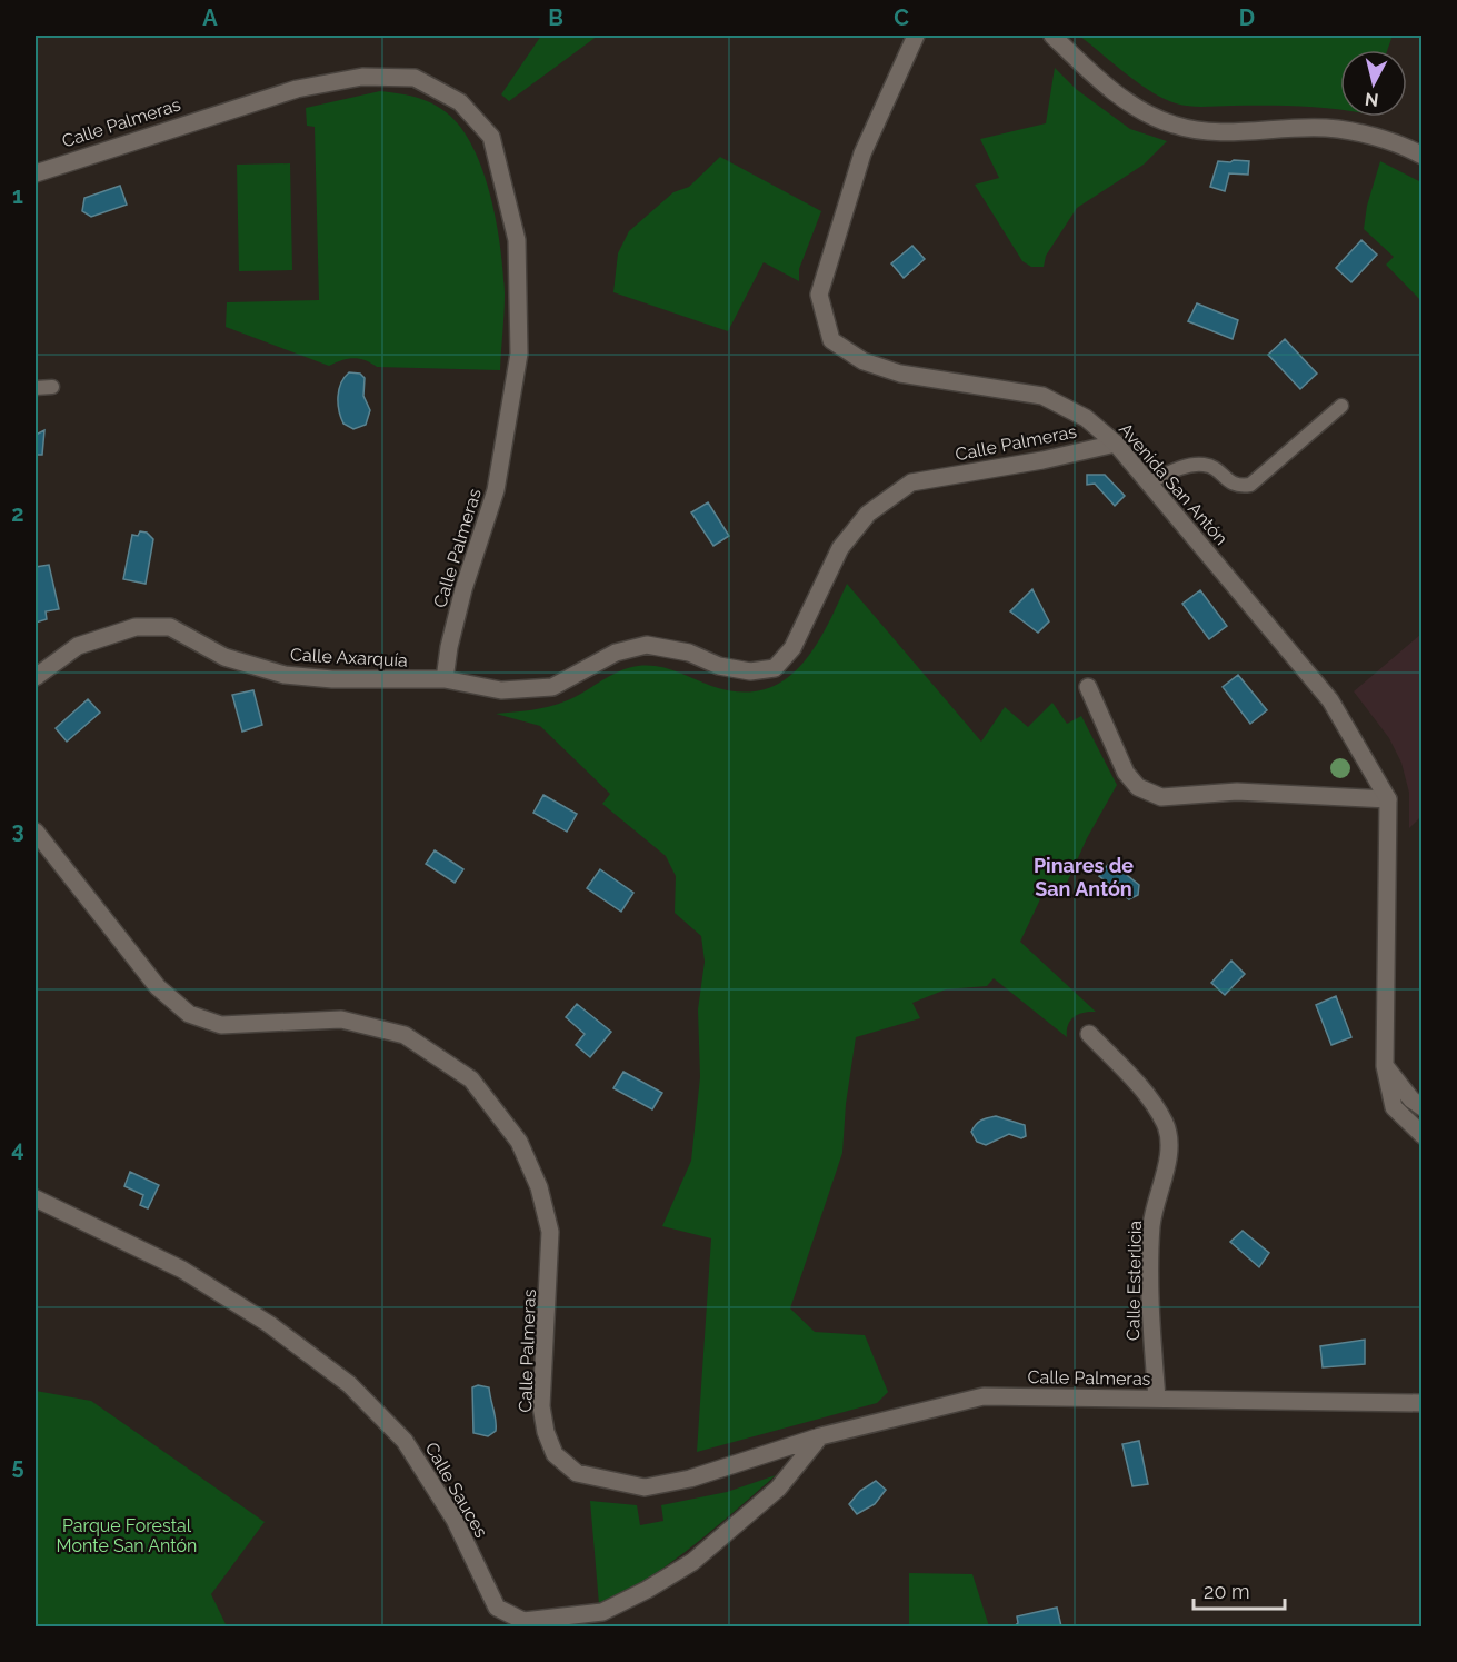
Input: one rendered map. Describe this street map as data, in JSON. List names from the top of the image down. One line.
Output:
{"streets":{"street":["Calle Palmeras","Avenida San Antón","Calle Axarquía","Calle Esterlicia","Calle Sauces"]},"crossings":[["Calle Palmeras","Avenida San Antón"],["Calle Palmeras","Calle Axarquía"],["Calle Palmeras","Calle Esterlicia"],["Calle Palmeras","Calle Sauces"]],"districts":["Pinares de San Antón"],"parks":["Parque Forestal Monte San Antón"],"scale_bar":"20 m","north":"bottom","grid":{"columns":["A","B","C","D"],"rows":["1","2","3","4","5"]}}
